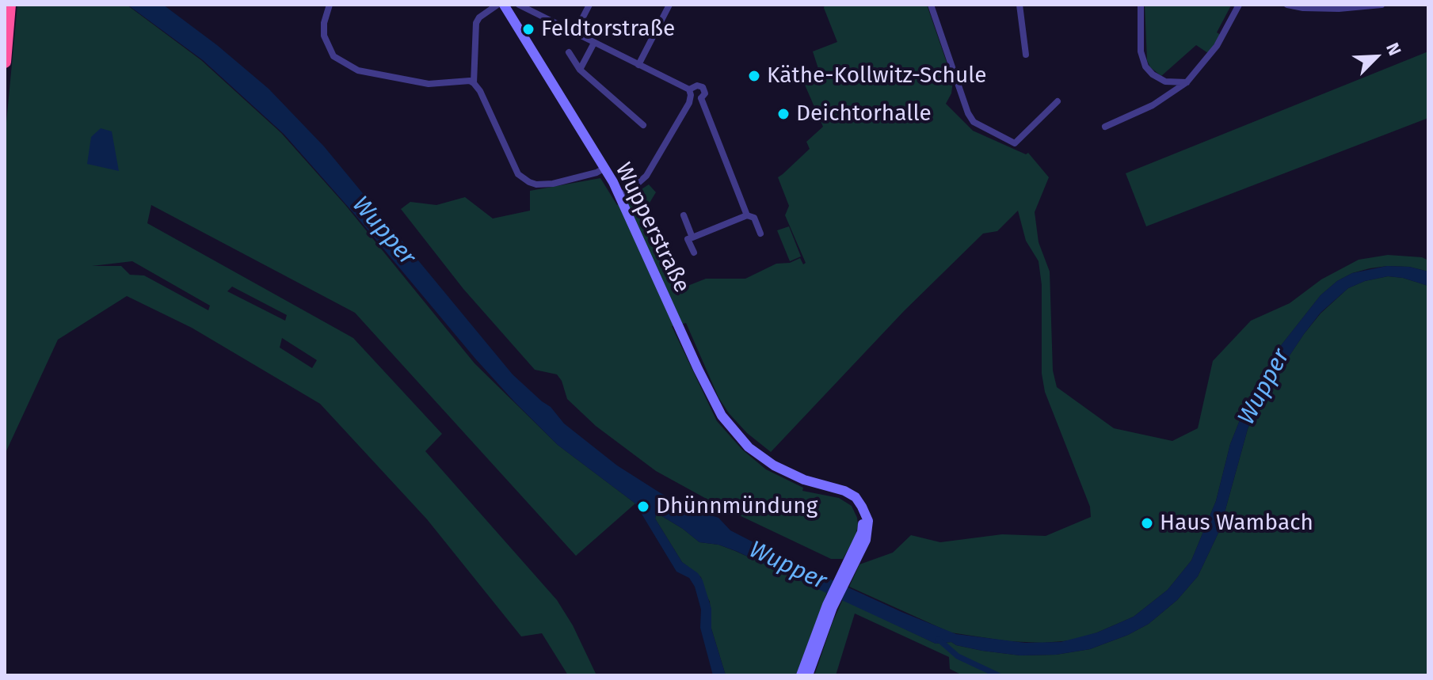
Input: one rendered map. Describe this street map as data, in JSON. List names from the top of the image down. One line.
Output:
{"streets":{"main road":["Wupperstraße"]},"water":["Wupper"],"places":["Feldtorstraße","Käthe-Kollwitz-Schule","Deichtorhalle","Dhünnmündung","Haus Wambach"],"north":"top right"}
